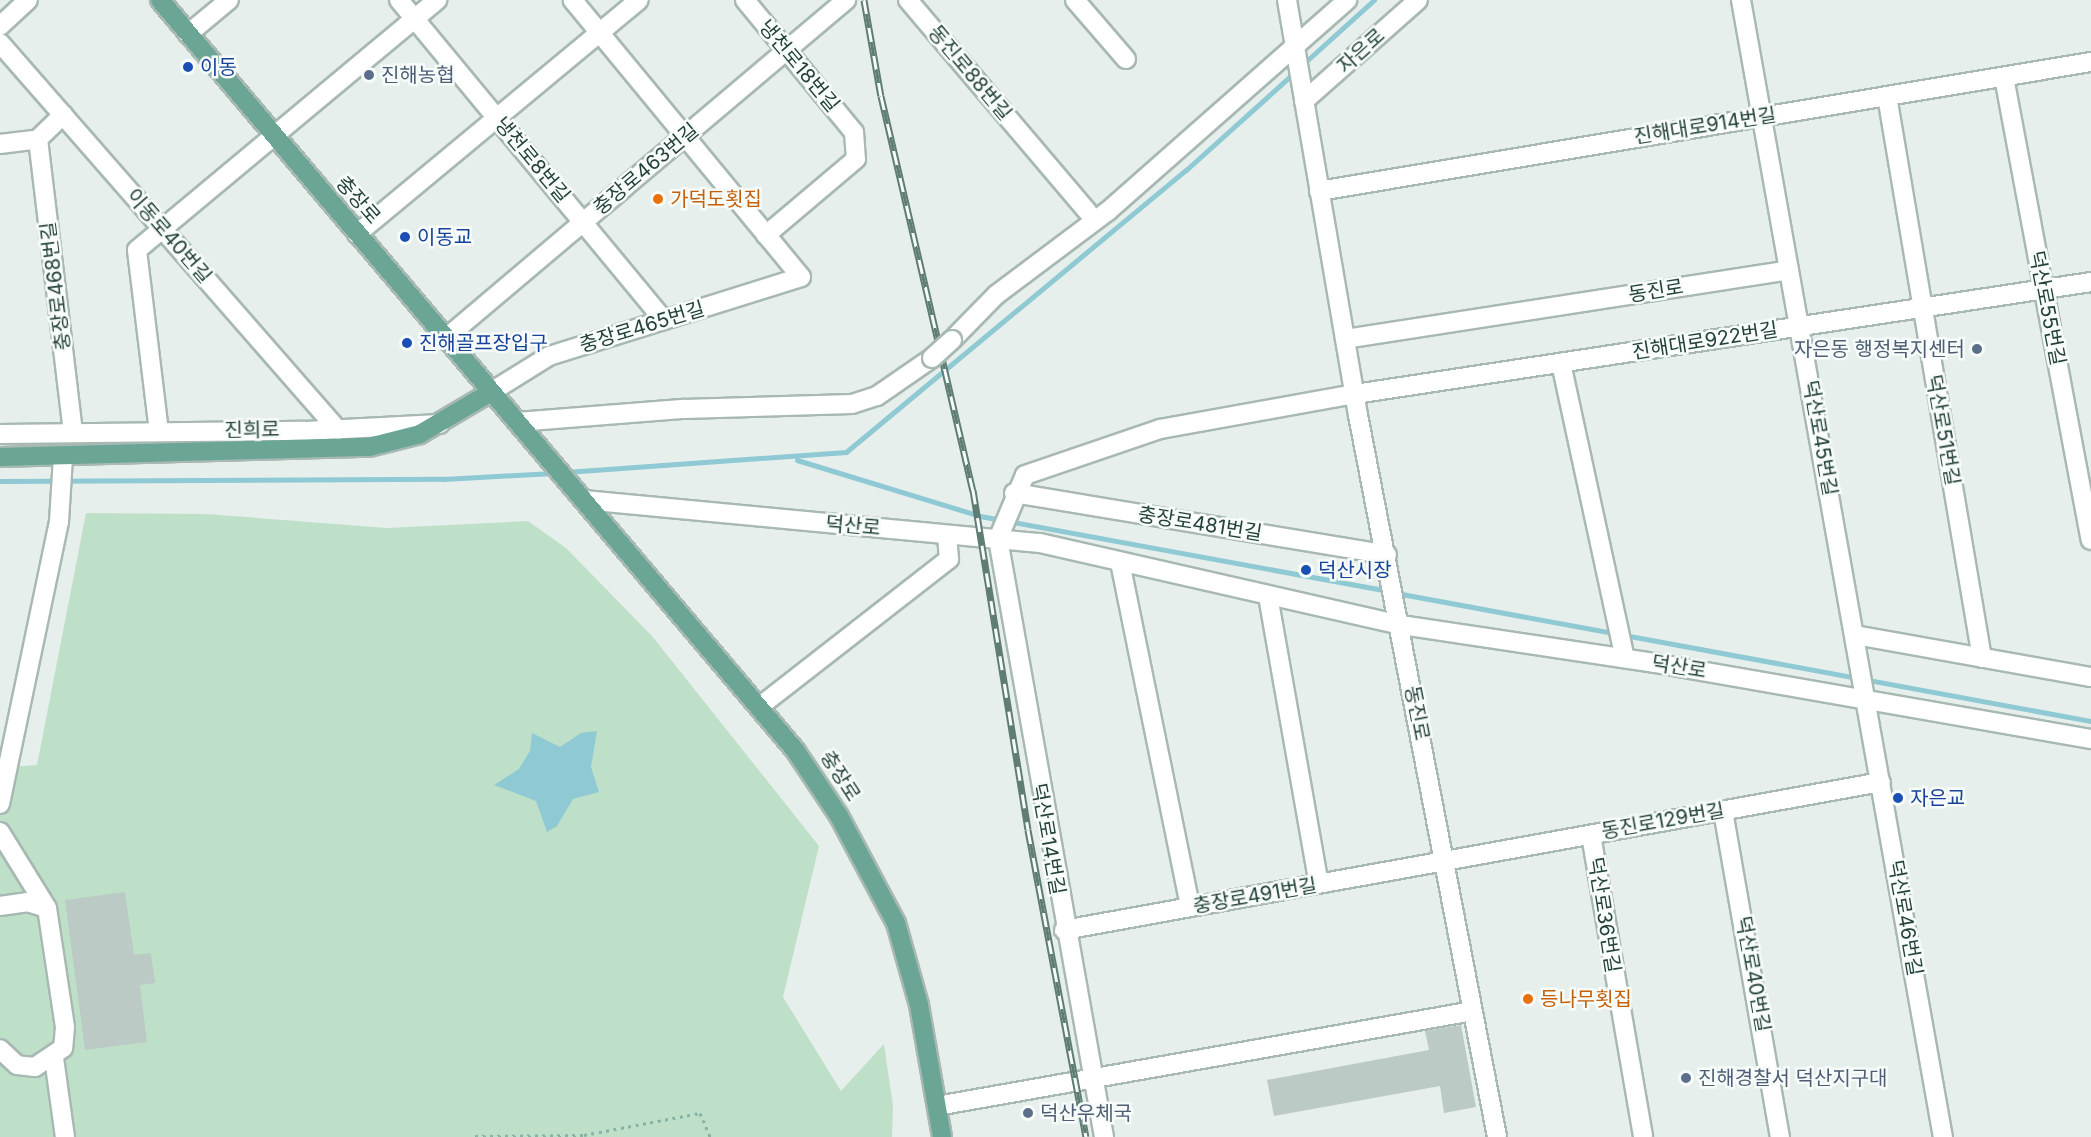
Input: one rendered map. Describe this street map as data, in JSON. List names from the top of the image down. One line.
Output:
{"streets":{"main road":["충장로","진희로"],"street":["자은로","냉천로18번길","동진로88번길","진해대로914번길","냉천로8번길","충장로463번길","이동로40번길","충장로468번길","동진로","덕산로55번길","충장로465번길","진해대로922번길","덕산로51번길","덕산로45번길","충장로481번길","덕산로","동진로129번길","덕산로14번길","충장로491번길","덕산로36번길","덕산로46번길","덕산로40번길"]},"crossings":[["냉천로18번길","충장로463번길"],["냉천로18번길","충장로465번길"],["진해대로914번길","덕산로55번길"],["진해대로914번길","덕산로51번길"],["진해대로914번길","덕산로45번길"],["냉천로8번길","충장로463번길"],["냉천로8번길","충장로465번길"],["충장로463번길","충장로"],["충장로","충장로465번길"],["충장로","진희로"],["충장로","덕산로"],["동진로","진해대로922번길"],["동진로","덕산로45번길"],["동진로","충장로481번길"],["동진로","덕산로"],["동진로","동진로129번길"],["동진로","충장로491번길"],["덕산로55번길","진해대로922번길"],["충장로465번길","진희로"],["진해대로922번길","덕산로51번길"],["진해대로922번길","덕산로45번길"],["덕산로45번길","덕산로"],["덕산로45번길","덕산로46번길"],["덕산로","덕산로14번길"],["덕산로","덕산로46번길"],["동진로129번길","충장로491번길"],["동진로129번길","덕산로36번길"],["동진로129번길","덕산로46번길"],["동진로129번길","덕산로40번길"],["덕산로14번길","충장로491번길"]],"places":["이동","진해농협","가덕도횟집","이동교","진해골프장입구","자은동 행정복지센터","덕산시장","자은교","등나무횟집","진해경찰서 덕산지구대","덕산우체국"]}
